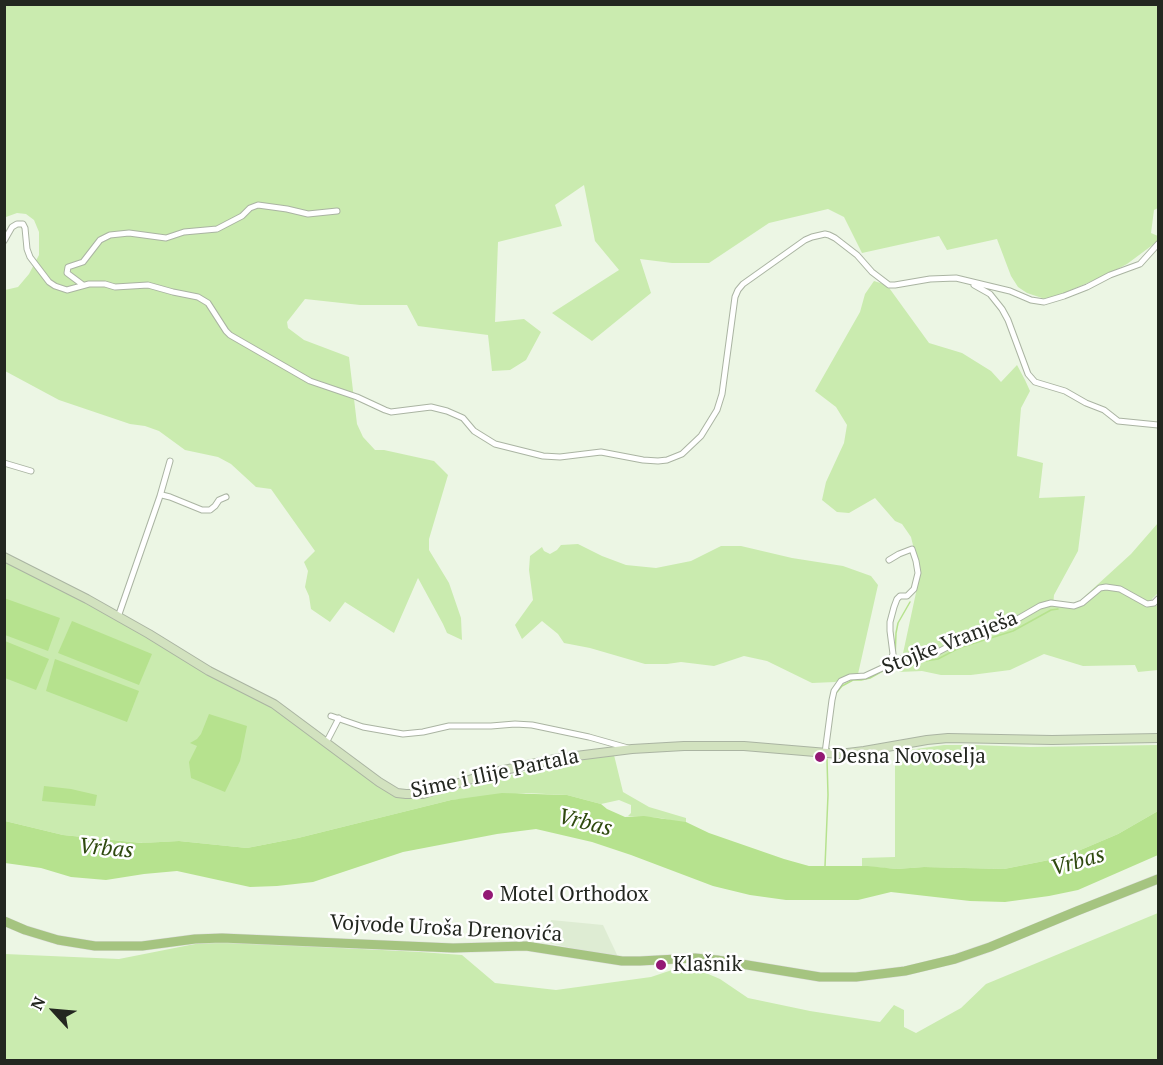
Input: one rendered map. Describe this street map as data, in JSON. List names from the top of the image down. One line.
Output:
{"streets":{"main road":["Vojvode Uroša Drenovića"],"street":["Stojke Vranješa","Sime i Ilije Partala"]},"crossings":[["Stojke Vranješa","Sime i Ilije Partala"]],"water":["Vrbas"],"places":["Desna Novoselja","Motel Orthodox","Klašnik"],"north":"top left"}
